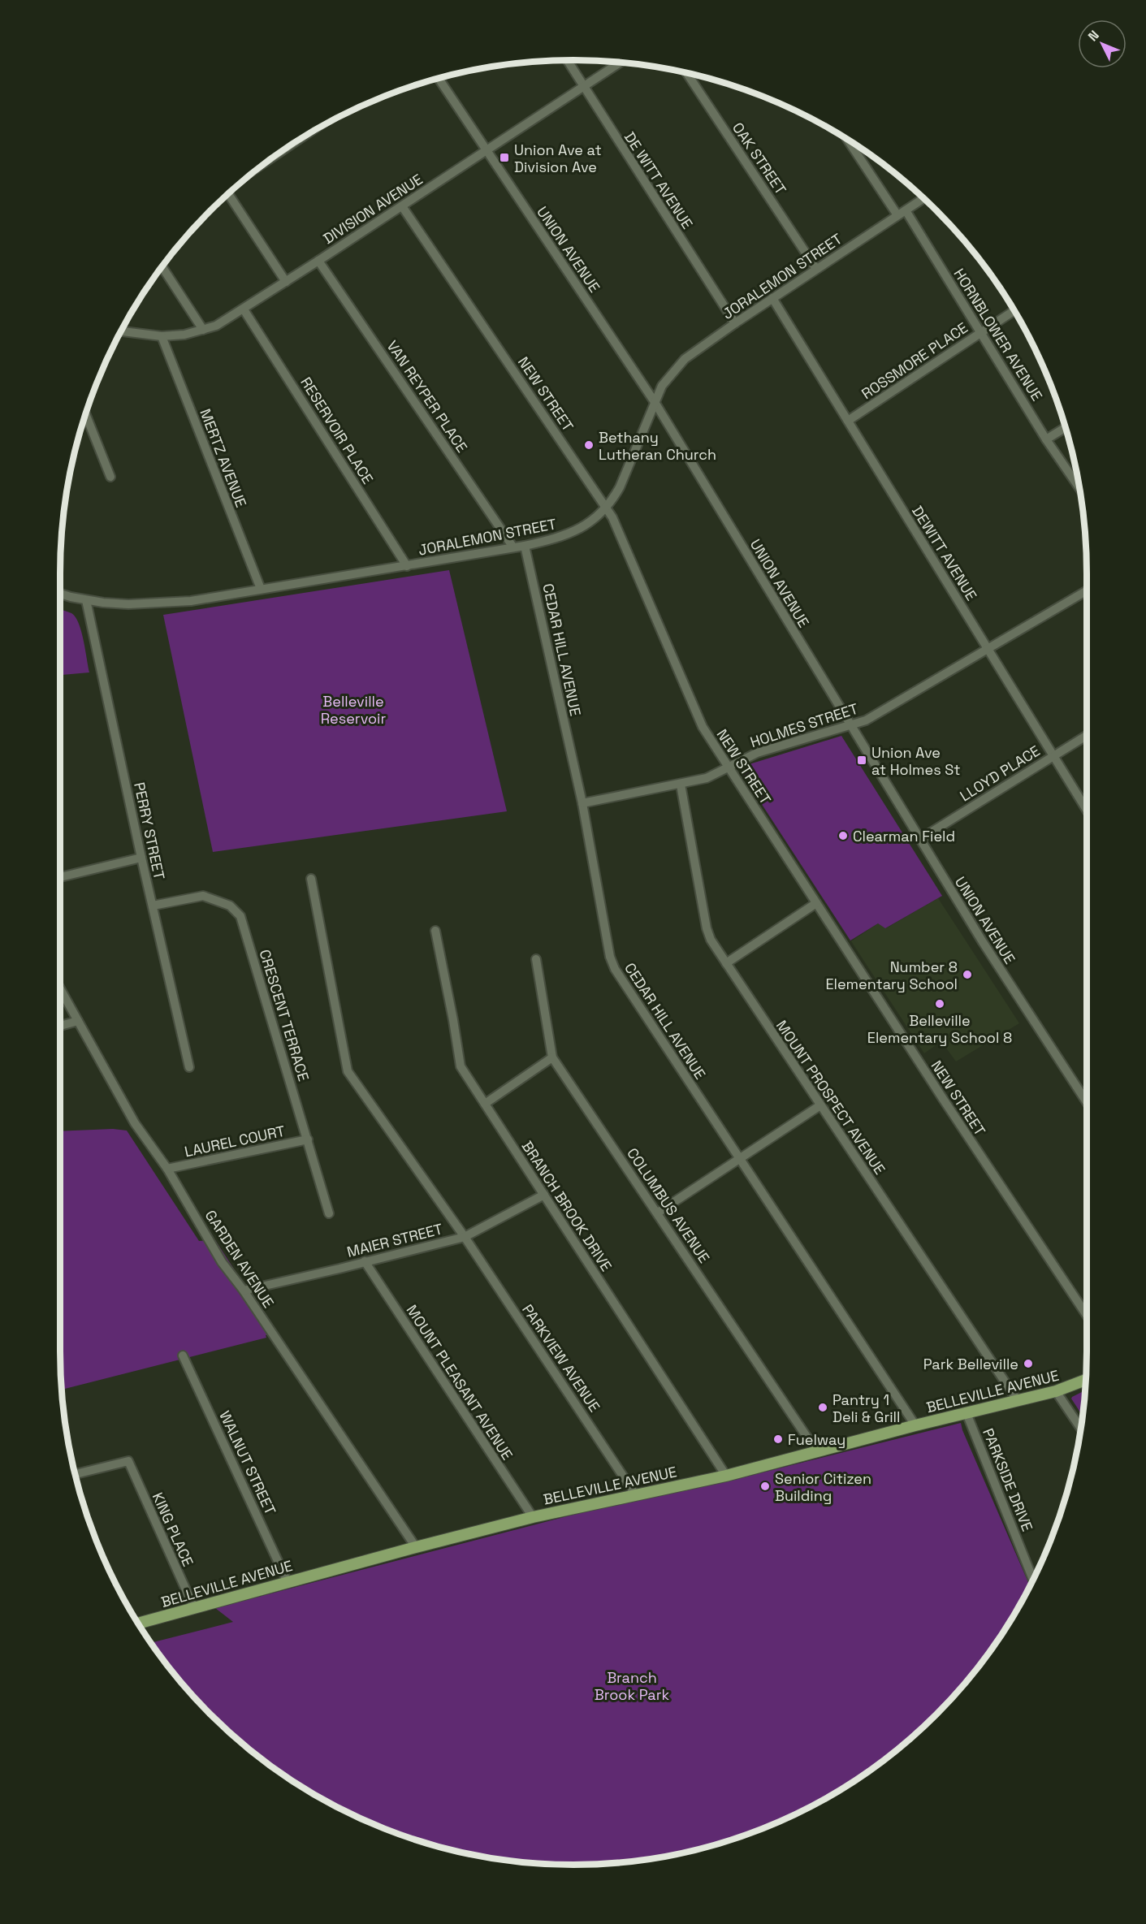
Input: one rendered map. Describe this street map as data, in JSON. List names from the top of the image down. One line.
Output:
{"streets":{"main road":["BELLEVILLE AVENUE"],"street":["OAK STREET","DE WITT AVENUE","DIVISION AVENUE","UNION AVENUE","JORALEMON STREET","HORNBLOWER AVENUE","ROSSMORE PLACE","NEW STREET","VAN REYPER PLACE","RESERVOIR PLACE","MERTZ AVENUE","DEWITT AVENUE","CEDAR HILL AVENUE","HOLMES STREET","LLOYD PLACE","PERRY STREET","CRESCENT TERRACE","MOUNT PROSPECT AVENUE","LAUREL COURT","COLUMBUS AVENUE","BRANCH BROOK DRIVE","MAIER STREET","GARDEN AVENUE","PARKVIEW AVENUE","MOUNT PLEASANT AVENUE","WALNUT STREET","PARKSIDE DRIVE","KING PLACE"]},"crossings":[["OAK STREET","JORALEMON STREET"],["DE WITT AVENUE","DIVISION AVENUE"],["DE WITT AVENUE","JORALEMON STREET"],["DIVISION AVENUE","UNION AVENUE"],["DIVISION AVENUE","NEW STREET"],["DIVISION AVENUE","VAN REYPER PLACE"],["DIVISION AVENUE","RESERVOIR PLACE"],["DIVISION AVENUE","MERTZ AVENUE"],["UNION AVENUE","JORALEMON STREET"],["UNION AVENUE","HOLMES STREET"],["UNION AVENUE","LLOYD PLACE"],["JORALEMON STREET","HORNBLOWER AVENUE"],["JORALEMON STREET","NEW STREET"],["JORALEMON STREET","VAN REYPER PLACE"],["JORALEMON STREET","RESERVOIR PLACE"],["JORALEMON STREET","MERTZ AVENUE"],["JORALEMON STREET","DEWITT AVENUE"],["JORALEMON STREET","CEDAR HILL AVENUE"],["JORALEMON STREET","PERRY STREET"],["HORNBLOWER AVENUE","ROSSMORE PLACE"],["ROSSMORE PLACE","DEWITT AVENUE"],["NEW STREET","HOLMES STREET"],["DEWITT AVENUE","HOLMES STREET"],["DEWITT AVENUE","LLOYD PLACE"],["CEDAR HILL AVENUE","HOLMES STREET"],["CEDAR HILL AVENUE","BELLEVILLE AVENUE"],["HOLMES STREET","MOUNT PROSPECT AVENUE"],["PERRY STREET","CRESCENT TERRACE"],["CRESCENT TERRACE","LAUREL COURT"],["MOUNT PROSPECT AVENUE","BELLEVILLE AVENUE"],["LAUREL COURT","GARDEN AVENUE"],["COLUMBUS AVENUE","BELLEVILLE AVENUE"],["BRANCH BROOK DRIVE","MAIER STREET"],["BRANCH BROOK DRIVE","BELLEVILLE AVENUE"],["MAIER STREET","GARDEN AVENUE"],["MAIER STREET","PARKVIEW AVENUE"],["MAIER STREET","MOUNT PLEASANT AVENUE"],["GARDEN AVENUE","BELLEVILLE AVENUE"],["PARKVIEW AVENUE","BELLEVILLE AVENUE"],["MOUNT PLEASANT AVENUE","BELLEVILLE AVENUE"],["BELLEVILLE AVENUE","WALNUT STREET"],["BELLEVILLE AVENUE","PARKSIDE DRIVE"],["BELLEVILLE AVENUE","KING PLACE"]],"parks":["Belleville Reservoir","Branch Brook Park"],"places":{"transit":["Union Ave at Division Ave","Union Ave at Holmes St"],"other":["Bethany Lutheran Church","Clearman Field","Number 8 Elementary School","Belleville Elementary School 8","Park Belleville","Pantry 1 Deli & Grill","Fuelway","Senior Citizen Building"]},"north":"top left"}
